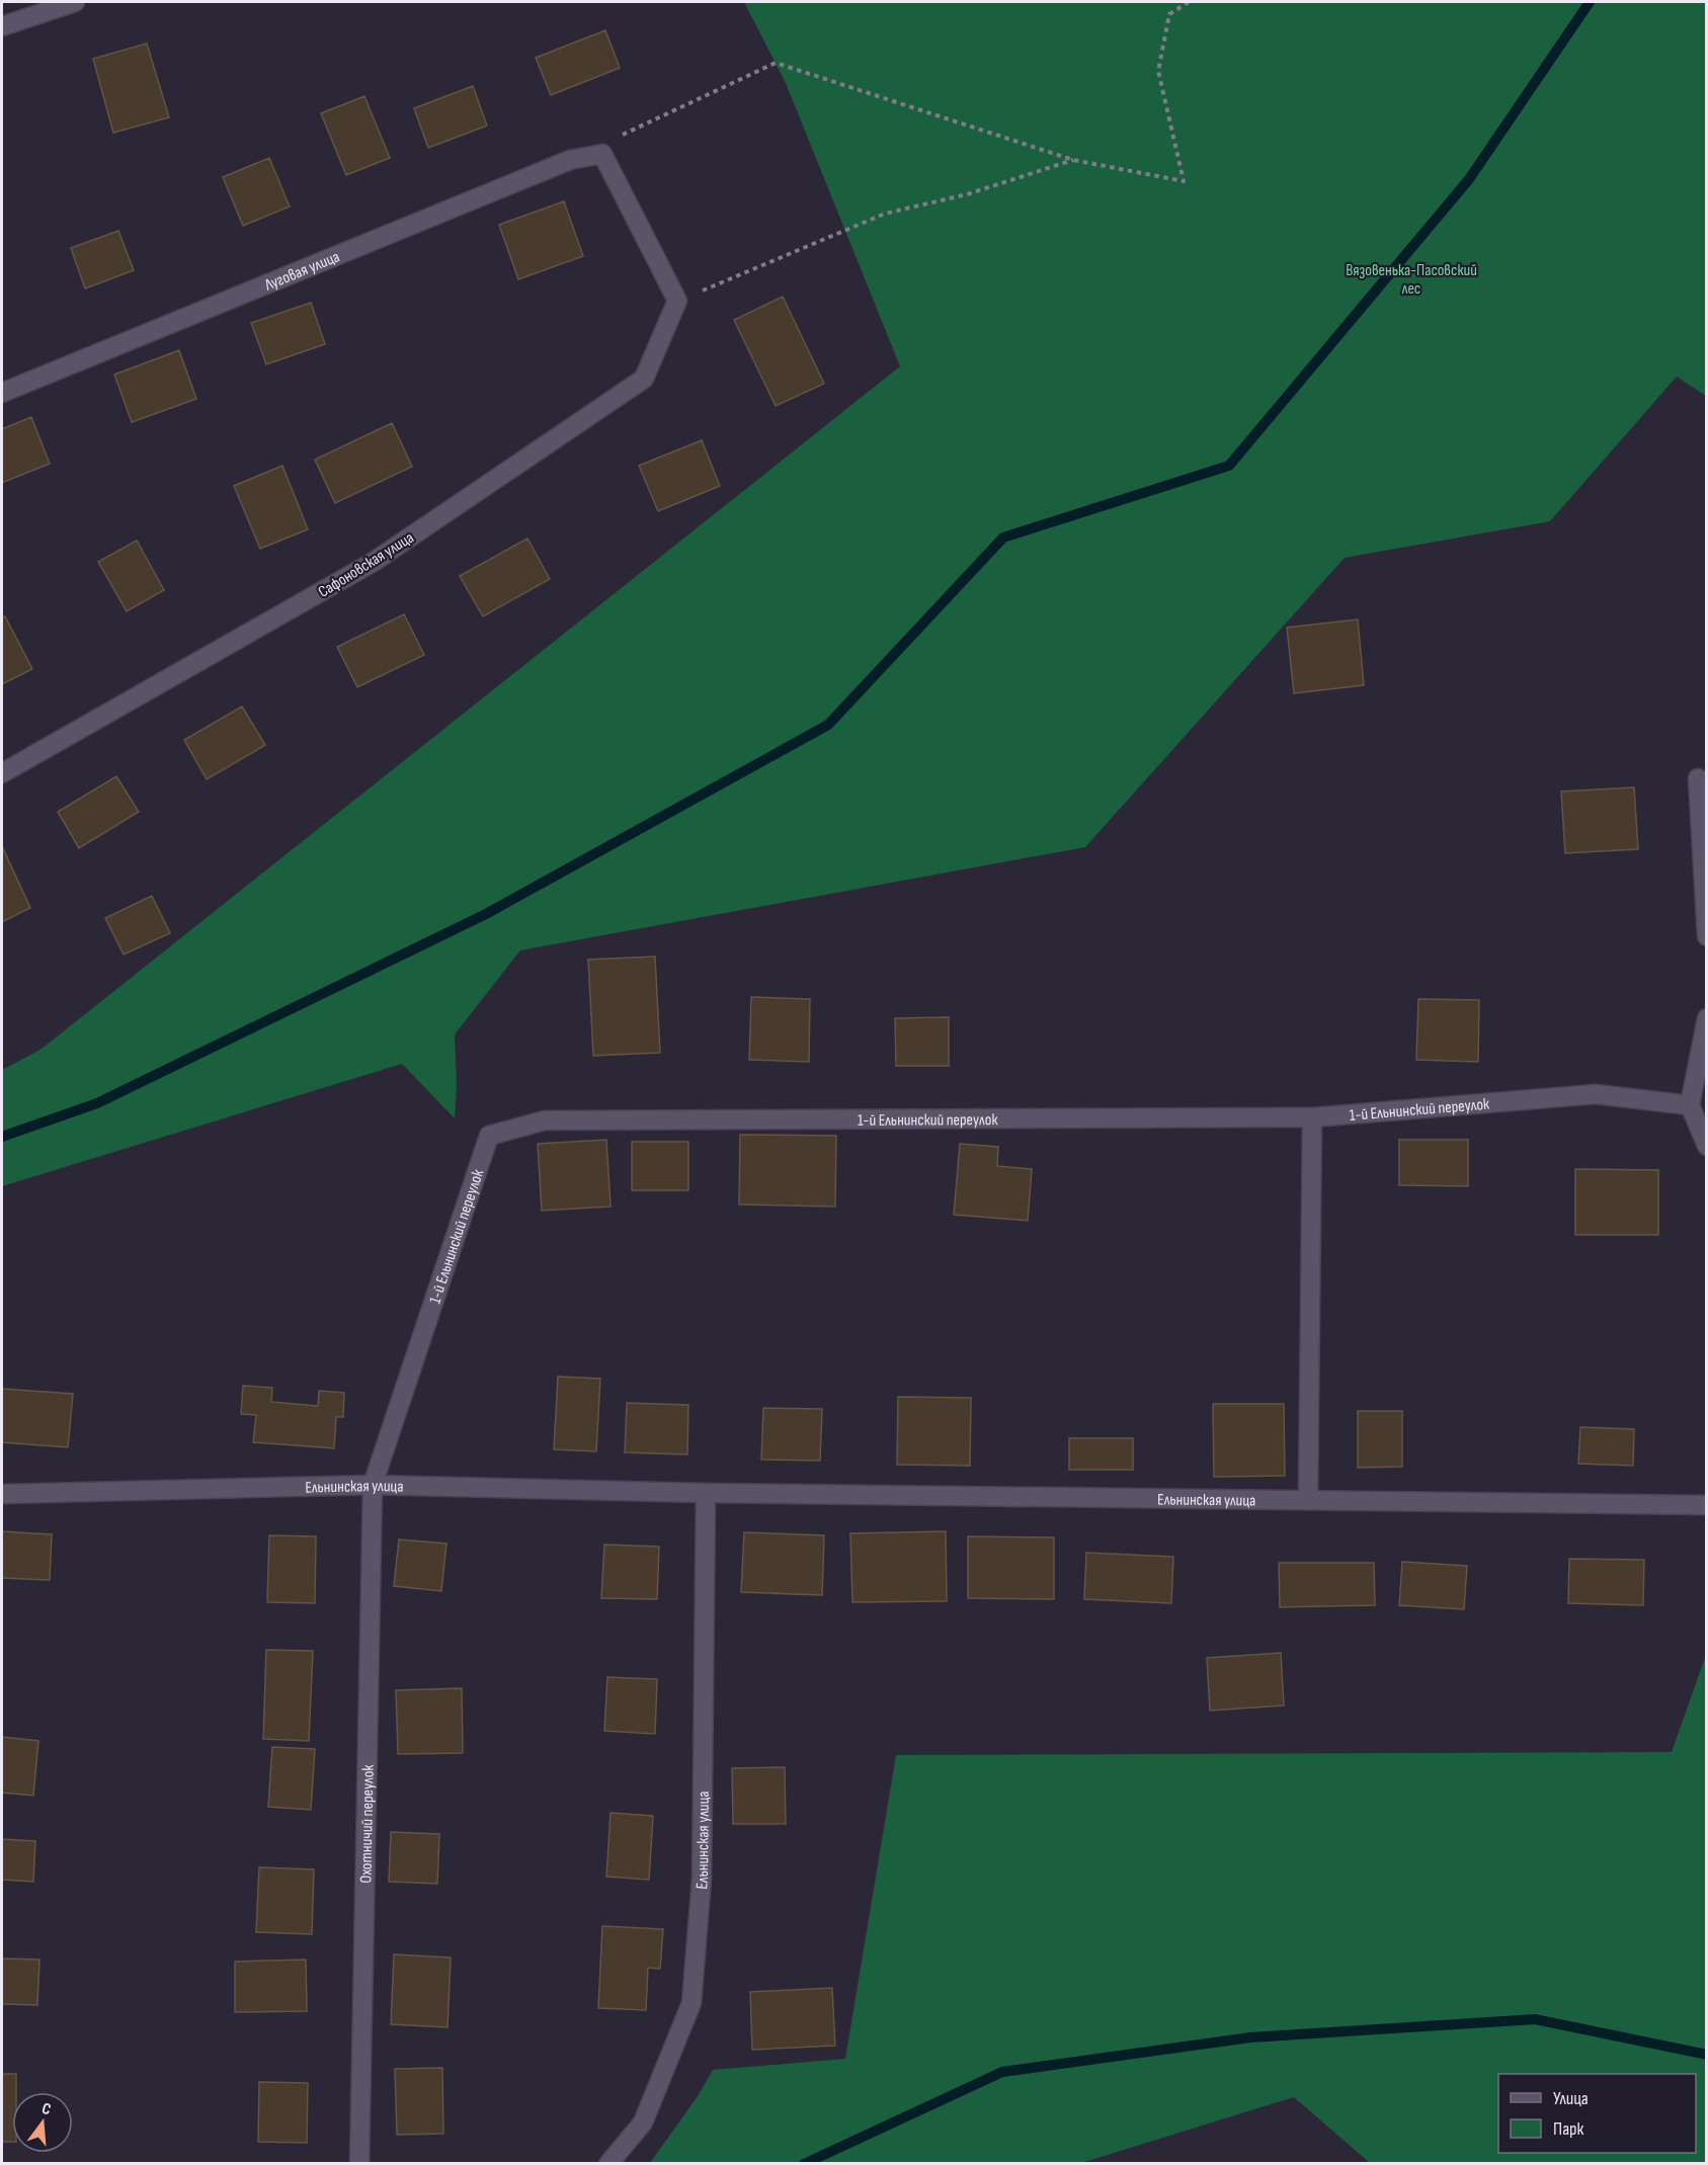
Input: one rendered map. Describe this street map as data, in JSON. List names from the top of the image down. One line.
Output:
{"streets":{"street":["Луговая улица","Сафоновская улица","1-й Ельнинский переулок","Ельнинская улица","Охотничий переулок"]},"crossings":[["1-й Ельнинский переулок","Ельнинская улица"],["1-й Ельнинский переулок","Охотничий переулок"],["Ельнинская улица","Охотничий переулок"]],"parks":["Вязовенька-Пасовский лес"],"legend":["Улица","Парк"],"north":"top"}
